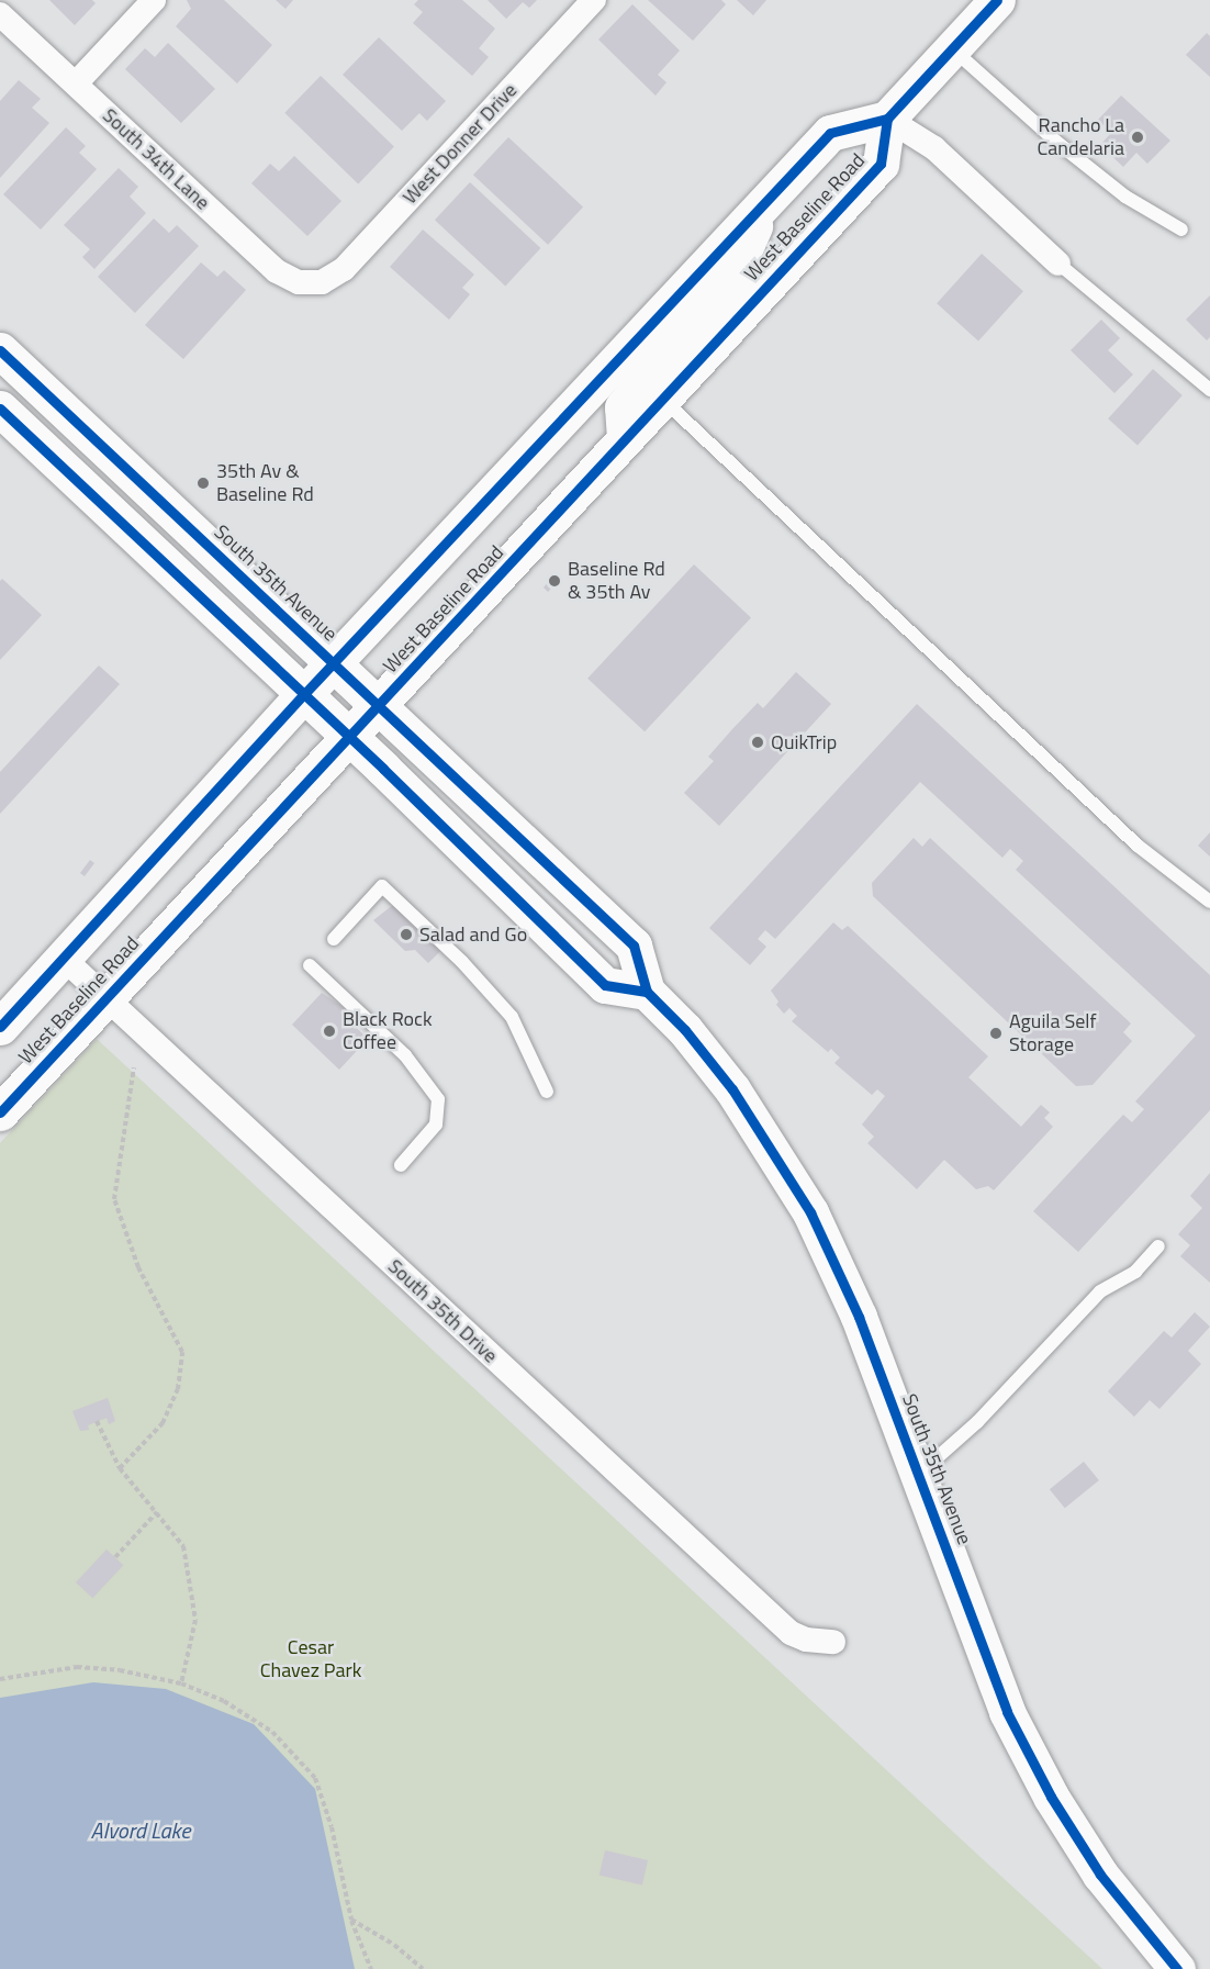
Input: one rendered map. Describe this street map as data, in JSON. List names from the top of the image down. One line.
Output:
{"streets":{"main road":["West Baseline Road","South 35th Avenue"],"street":["West Donner Drive","South 34th Lane","South 35th Drive"]},"crossings":[["West Donner Drive","South 34th Lane"],["West Baseline Road","South 35th Avenue"],["West Baseline Road","South 35th Drive"]],"water":["Alvord Lake"],"parks":["Cesar Chavez Park"],"places":["Rancho La Candelaria","35th Av & Baseline Rd","Baseline Rd & 35th Av","QuikTrip","Salad and Go","Black Rock Coffee","Aguila Self Storage"]}
